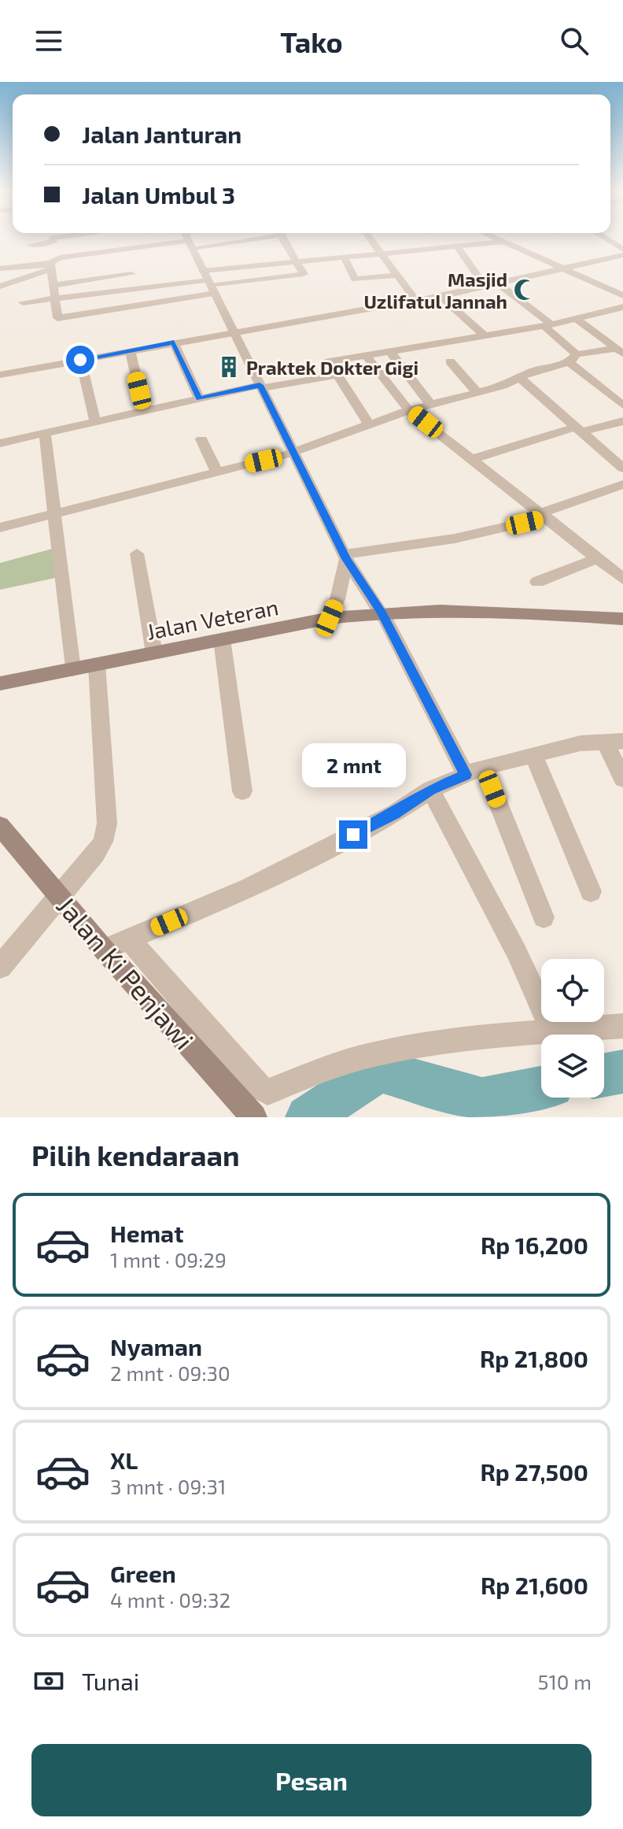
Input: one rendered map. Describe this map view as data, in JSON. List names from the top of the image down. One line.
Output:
{"streets":{"main road":["Jalan Veteran","Jalan Ki Penjawi"]},"places":{"mosque":["Masjid Uzlifatul Jannah"],"building":["Praktek Dokter Gigi"]},"page":{"header":"Tako","banner":["Jalan Janturan","Jalan Umbul 3"],"bubble":"2 mnt","heading":"Pilih kendaraan","list":[{"name":"Hemat","note":"1 mnt · 09:29","value":"Rp 16,200"},{"name":"Nyaman","note":"2 mnt · 09:30","value":"Rp 21,800"},{"name":"XL","note":"3 mnt · 09:31","value":"Rp 27,500"},{"name":"Green","note":"4 mnt · 09:32","value":"Rp 21,600"}],"pay":["Tunai","510 m"],"buttons":"Pesan"}}
